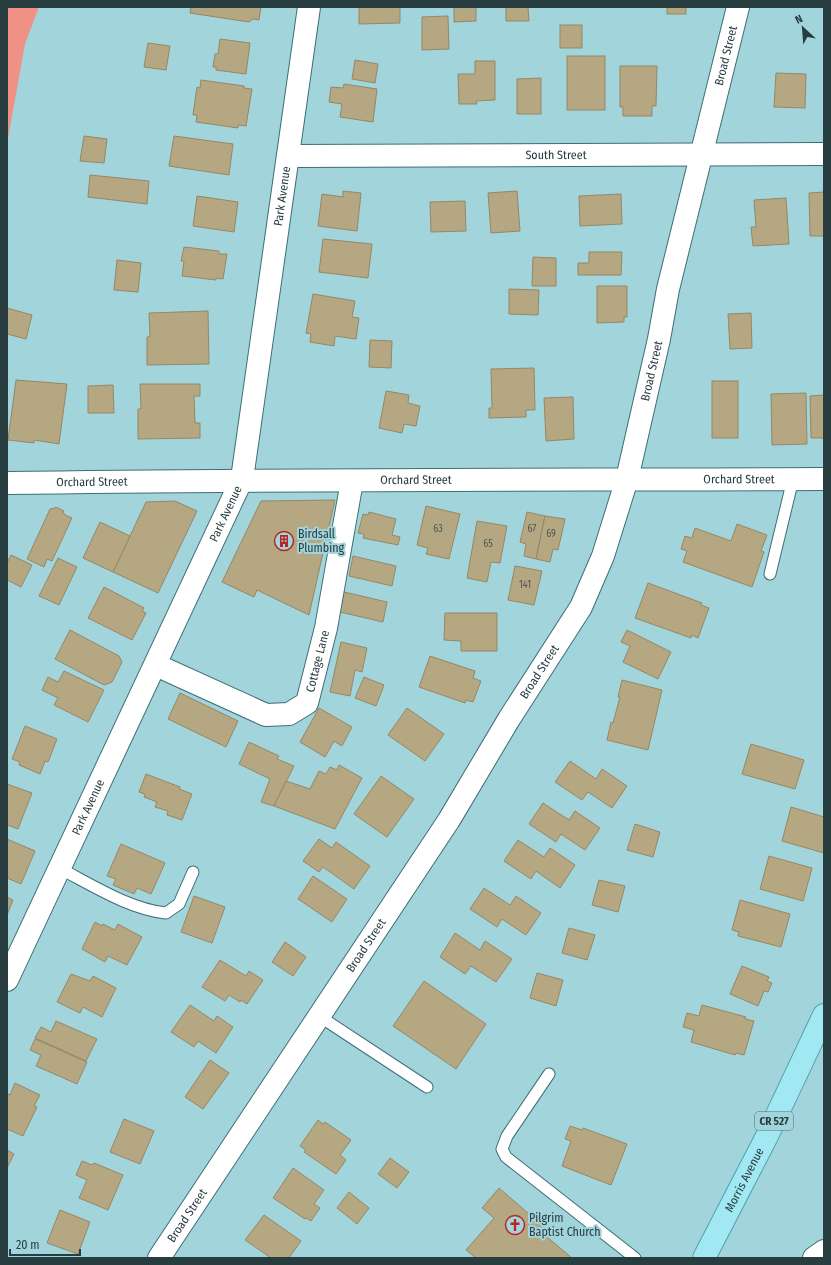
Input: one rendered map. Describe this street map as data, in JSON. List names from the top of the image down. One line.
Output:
{"streets":{"main road":["CR 527","Morris Avenue"],"street":["Broad Street","South Street","Park Avenue","Orchard Street","Cottage Lane"]},"crossings":[["Broad Street","South Street"],["Broad Street","Orchard Street"],["South Street","Park Avenue"],["Park Avenue","Orchard Street"],["Park Avenue","Cottage Lane"],["Orchard Street","Cottage Lane"]],"places":{"building":["Birdsall Plumbing"],"church":["Pilgrim Baptist Church"]},"house_numbers":["63","67","69","65","141"],"scale_bar":"20 m","north":"top left"}
